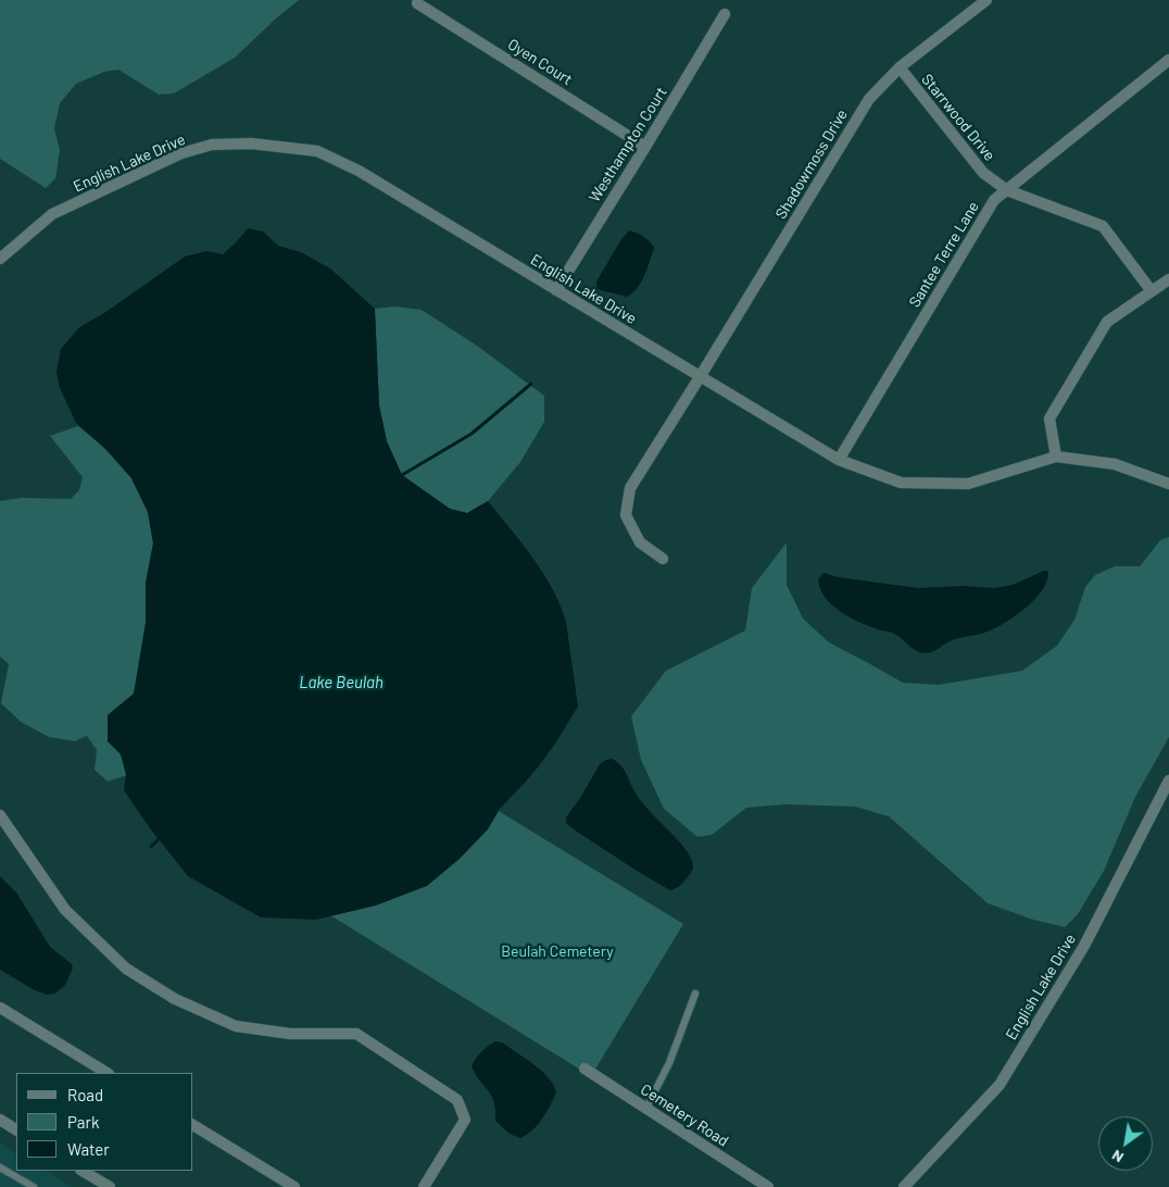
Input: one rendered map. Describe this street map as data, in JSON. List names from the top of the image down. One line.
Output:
{"streets":{"street":["Oyen Court","Starrwood Drive","Westhampton Court","English Lake Drive","Shadowmoss Drive","Santee Terre Lane","Cemetery Road"]},"crossings":[["Oyen Court","Westhampton Court"],["Starrwood Drive","Shadowmoss Drive"],["Starrwood Drive","Santee Terre Lane"],["Westhampton Court","English Lake Drive"],["English Lake Drive","Shadowmoss Drive"],["English Lake Drive","Santee Terre Lane"]],"water":["Lake Beulah"],"parks":["Beulah Cemetery"],"legend":["Road","Park","Water"],"north":"bottom left"}
